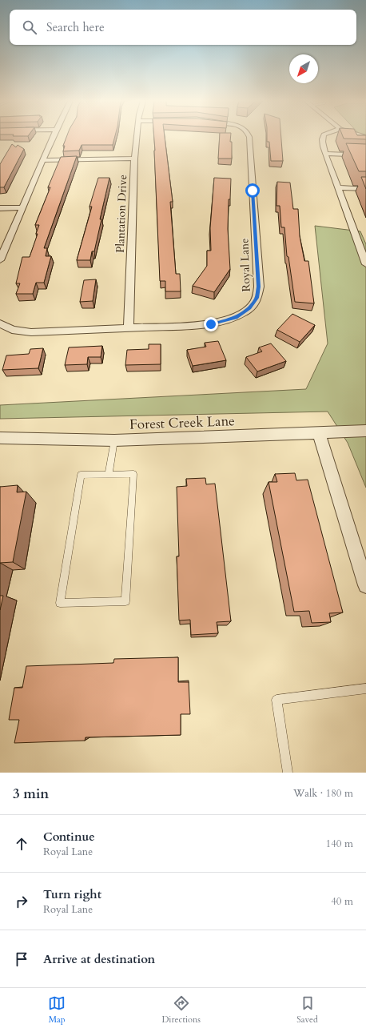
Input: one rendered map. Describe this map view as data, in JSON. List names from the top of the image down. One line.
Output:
{"streets":{"street":["Plantation Drive","Royal Lane","Forest Creek Lane"]},"crossings":[["Plantation Drive","Royal Lane"]],"north":"bottom left","page":{"search":"Search here","heading":["3 min","Walk · 180 m"],"list":[["Continue","Royal Lane","140 m"],["Turn right","Royal Lane","40 m"],"Arrive at destination"],"nav":["Map","Directions","Saved"]}}
